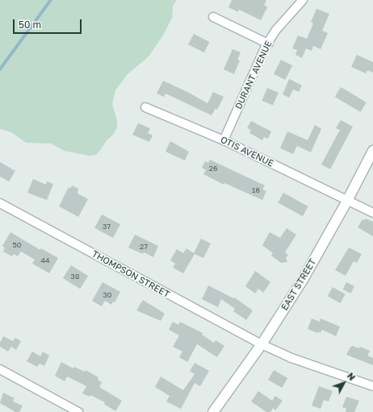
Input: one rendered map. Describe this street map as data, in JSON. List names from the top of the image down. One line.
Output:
{"streets":{"main road":["EAST STREET"],"street":["DURANT AVENUE","OTIS AVENUE","THOMPSON STREET"]},"crossings":[["DURANT AVENUE","OTIS AVENUE"],["OTIS AVENUE","EAST STREET"],["THOMPSON STREET","EAST STREET"]],"house_numbers":["26","16","37","50","27","44","38","30"],"scale_bar":"50 m","north":"top right"}
